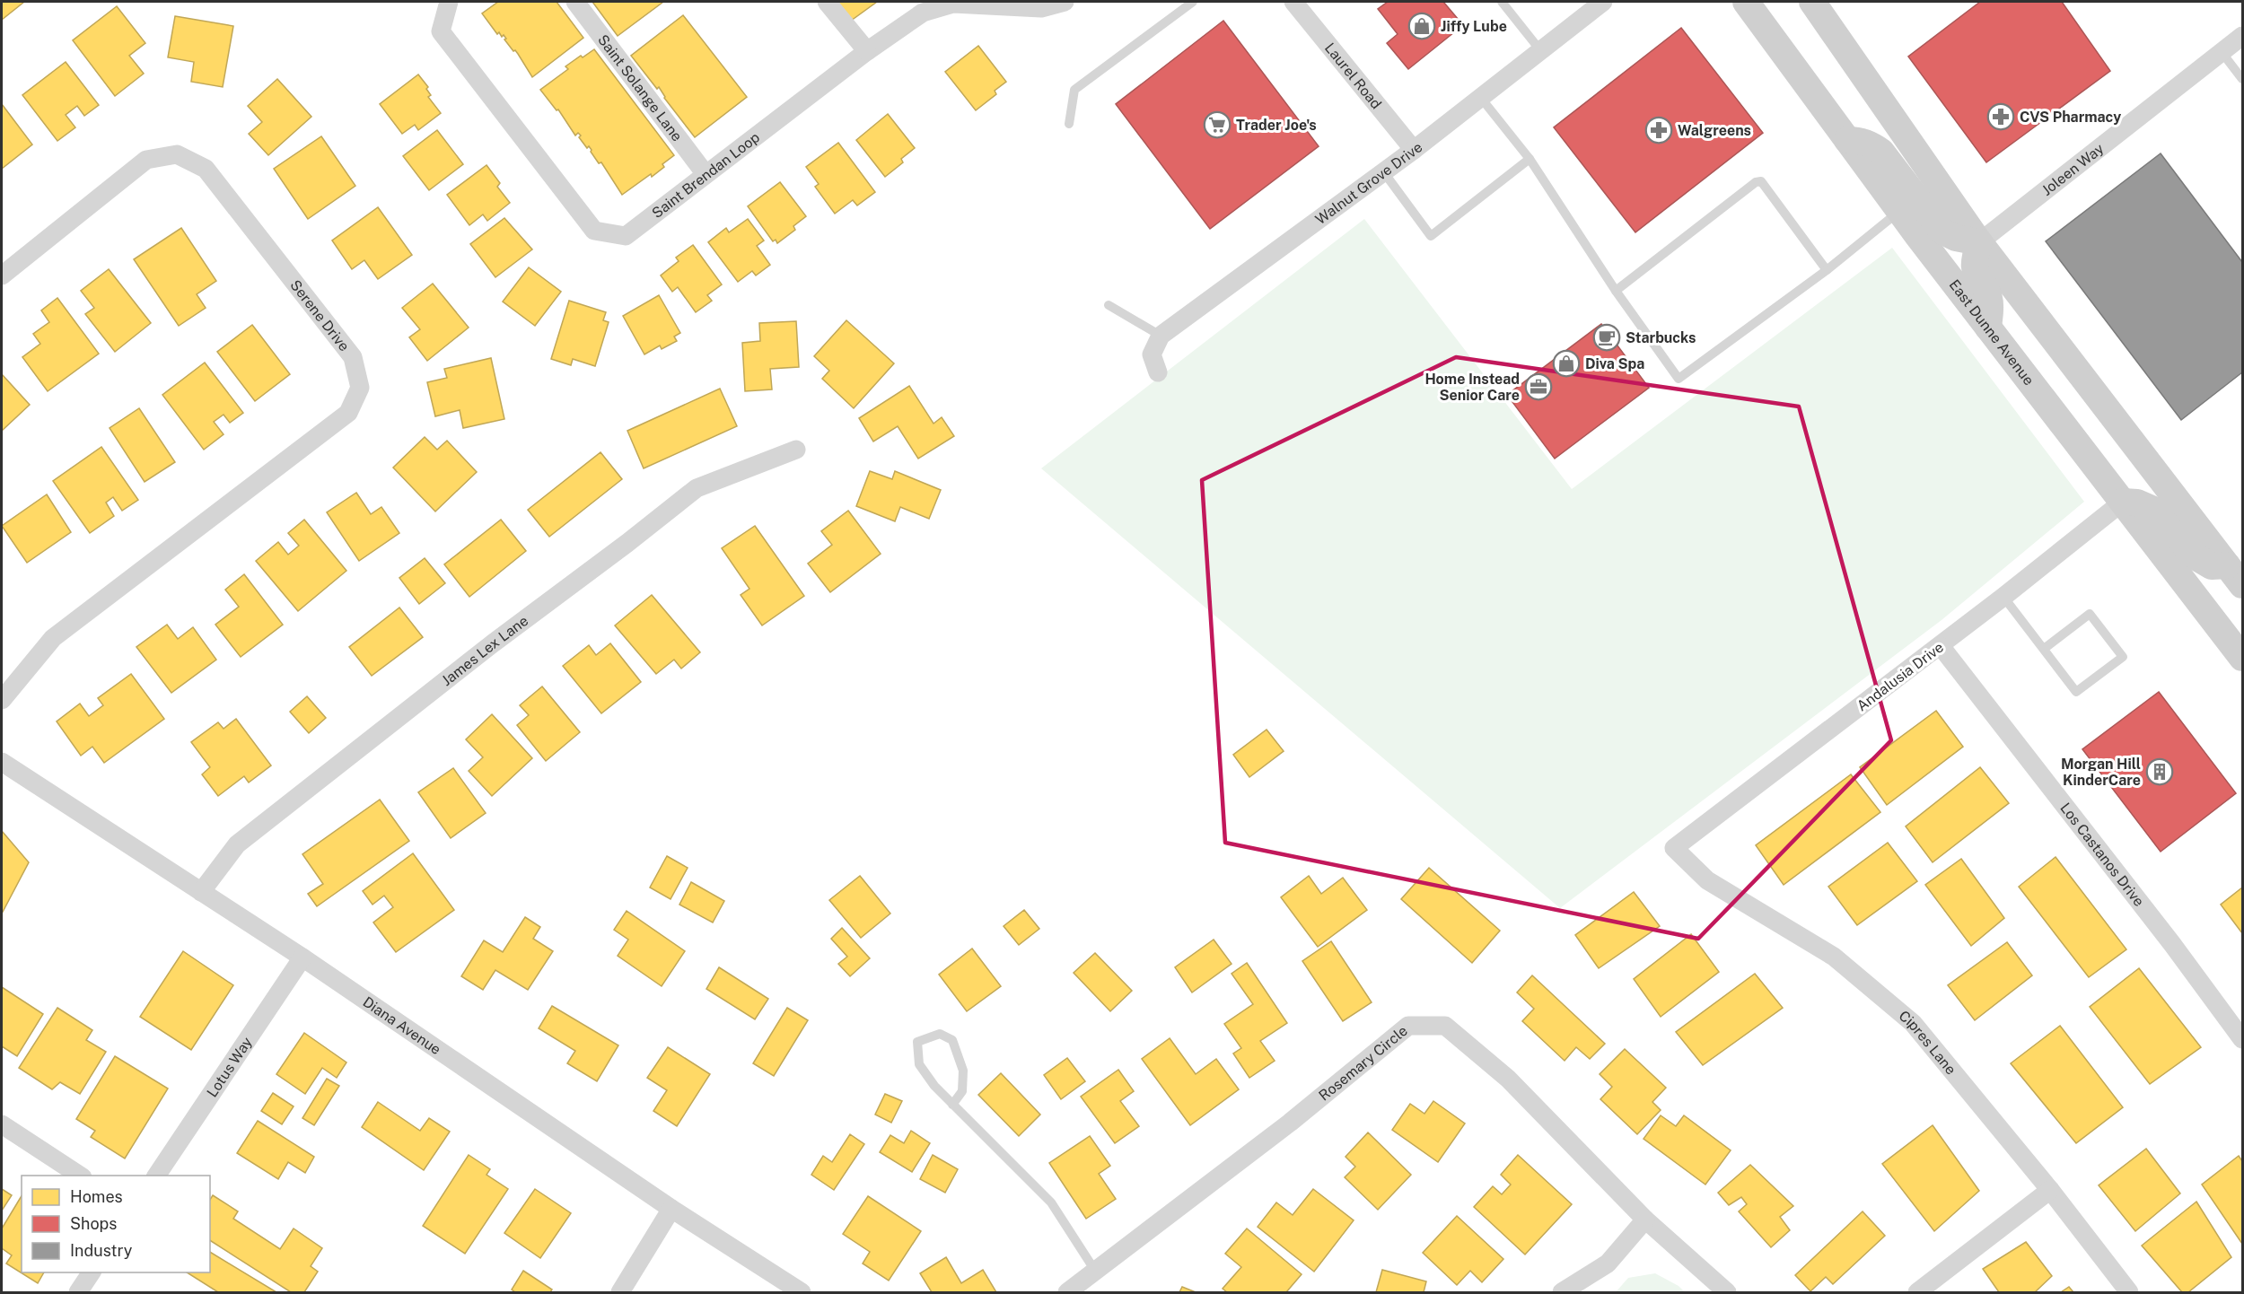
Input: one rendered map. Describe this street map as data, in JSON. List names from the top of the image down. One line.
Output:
{"streets":{"main road":["East Dunne Avenue"],"street":["Laurel Road","Saint Solange Lane","Joleen Way","Saint Brendan Loop","Walnut Grove Drive","Serene Drive","James Lex Lane","Andalusia Drive","Los Castanos Drive","Diana Avenue","Cipres Lane","Rosemary Circle","Lotus Way"]},"crossings":[["Laurel Road","Walnut Grove Drive"],["Saint Solange Lane","Saint Brendan Loop"],["East Dunne Avenue","Andalusia Drive"],["James Lex Lane","Diana Avenue"],["Andalusia Drive","Los Castanos Drive"],["Andalusia Drive","Cipres Lane"],["Diana Avenue","Lotus Way"]],"places":{"shop":["Jiffy Lube","Diva Spa"],"pharmacy":["CVS Pharmacy","Walgreens"],"supermarket":["Trader Joe's"],"cafe":["Starbucks"],"office":["Home Instead Senior Care"],"building":["Morgan Hill KinderCare"]},"legend":["Homes","Shops","Industry"]}
